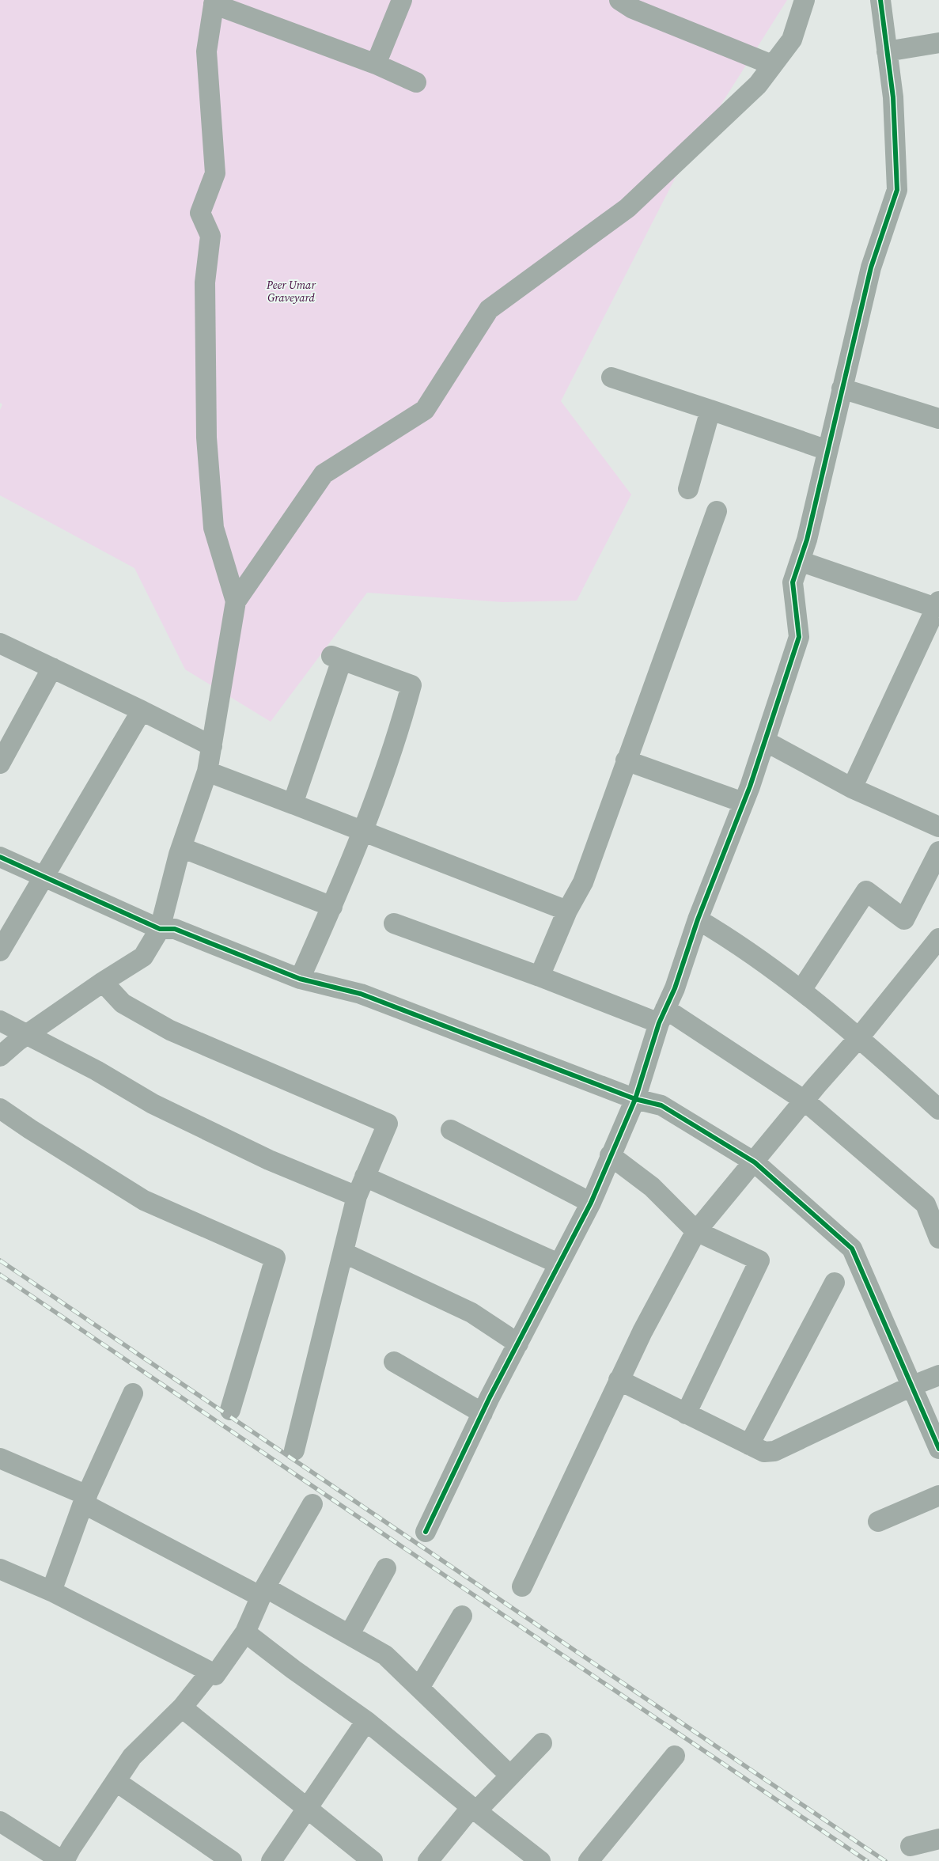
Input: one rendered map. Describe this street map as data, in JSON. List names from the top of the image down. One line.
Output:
{"parks":["Peer Umar Graveyard"]}
